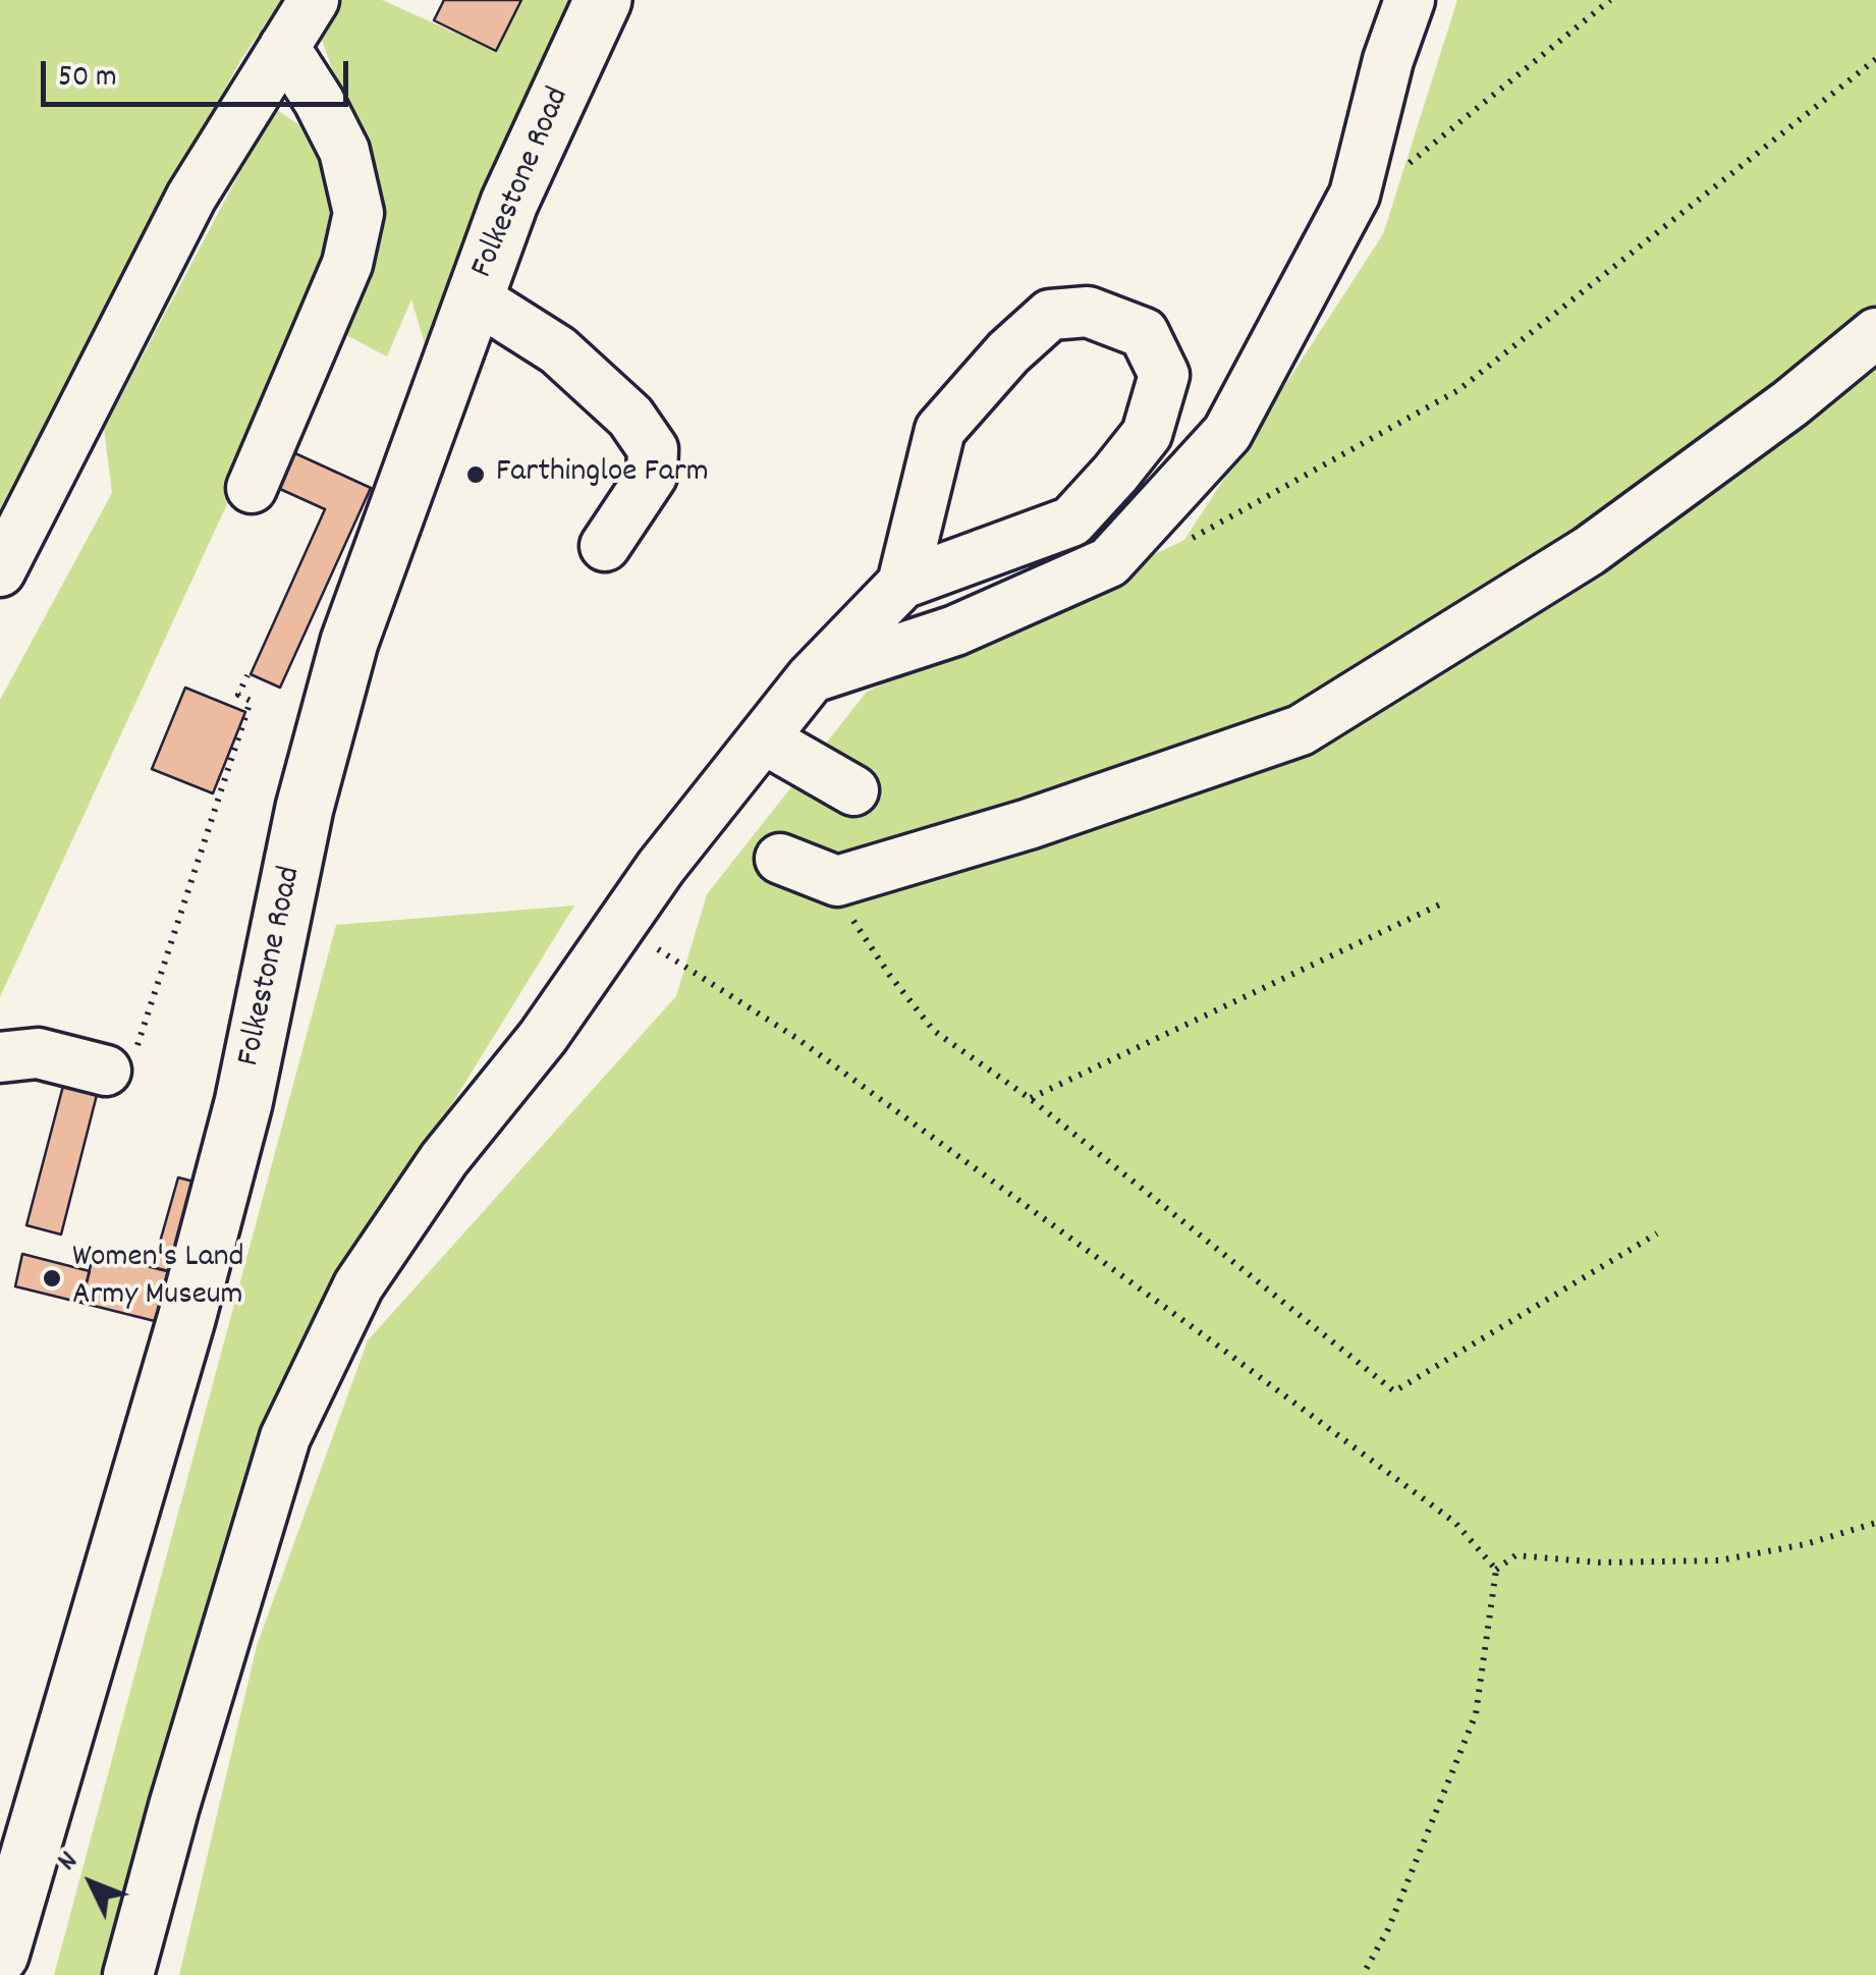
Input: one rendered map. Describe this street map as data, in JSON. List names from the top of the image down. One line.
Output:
{"streets":{"main road":["Folkestone Road"]},"places":["Farthingloe Farm","Women's Land Army Museum"],"scale_bar":"50 m","north":"top left"}
